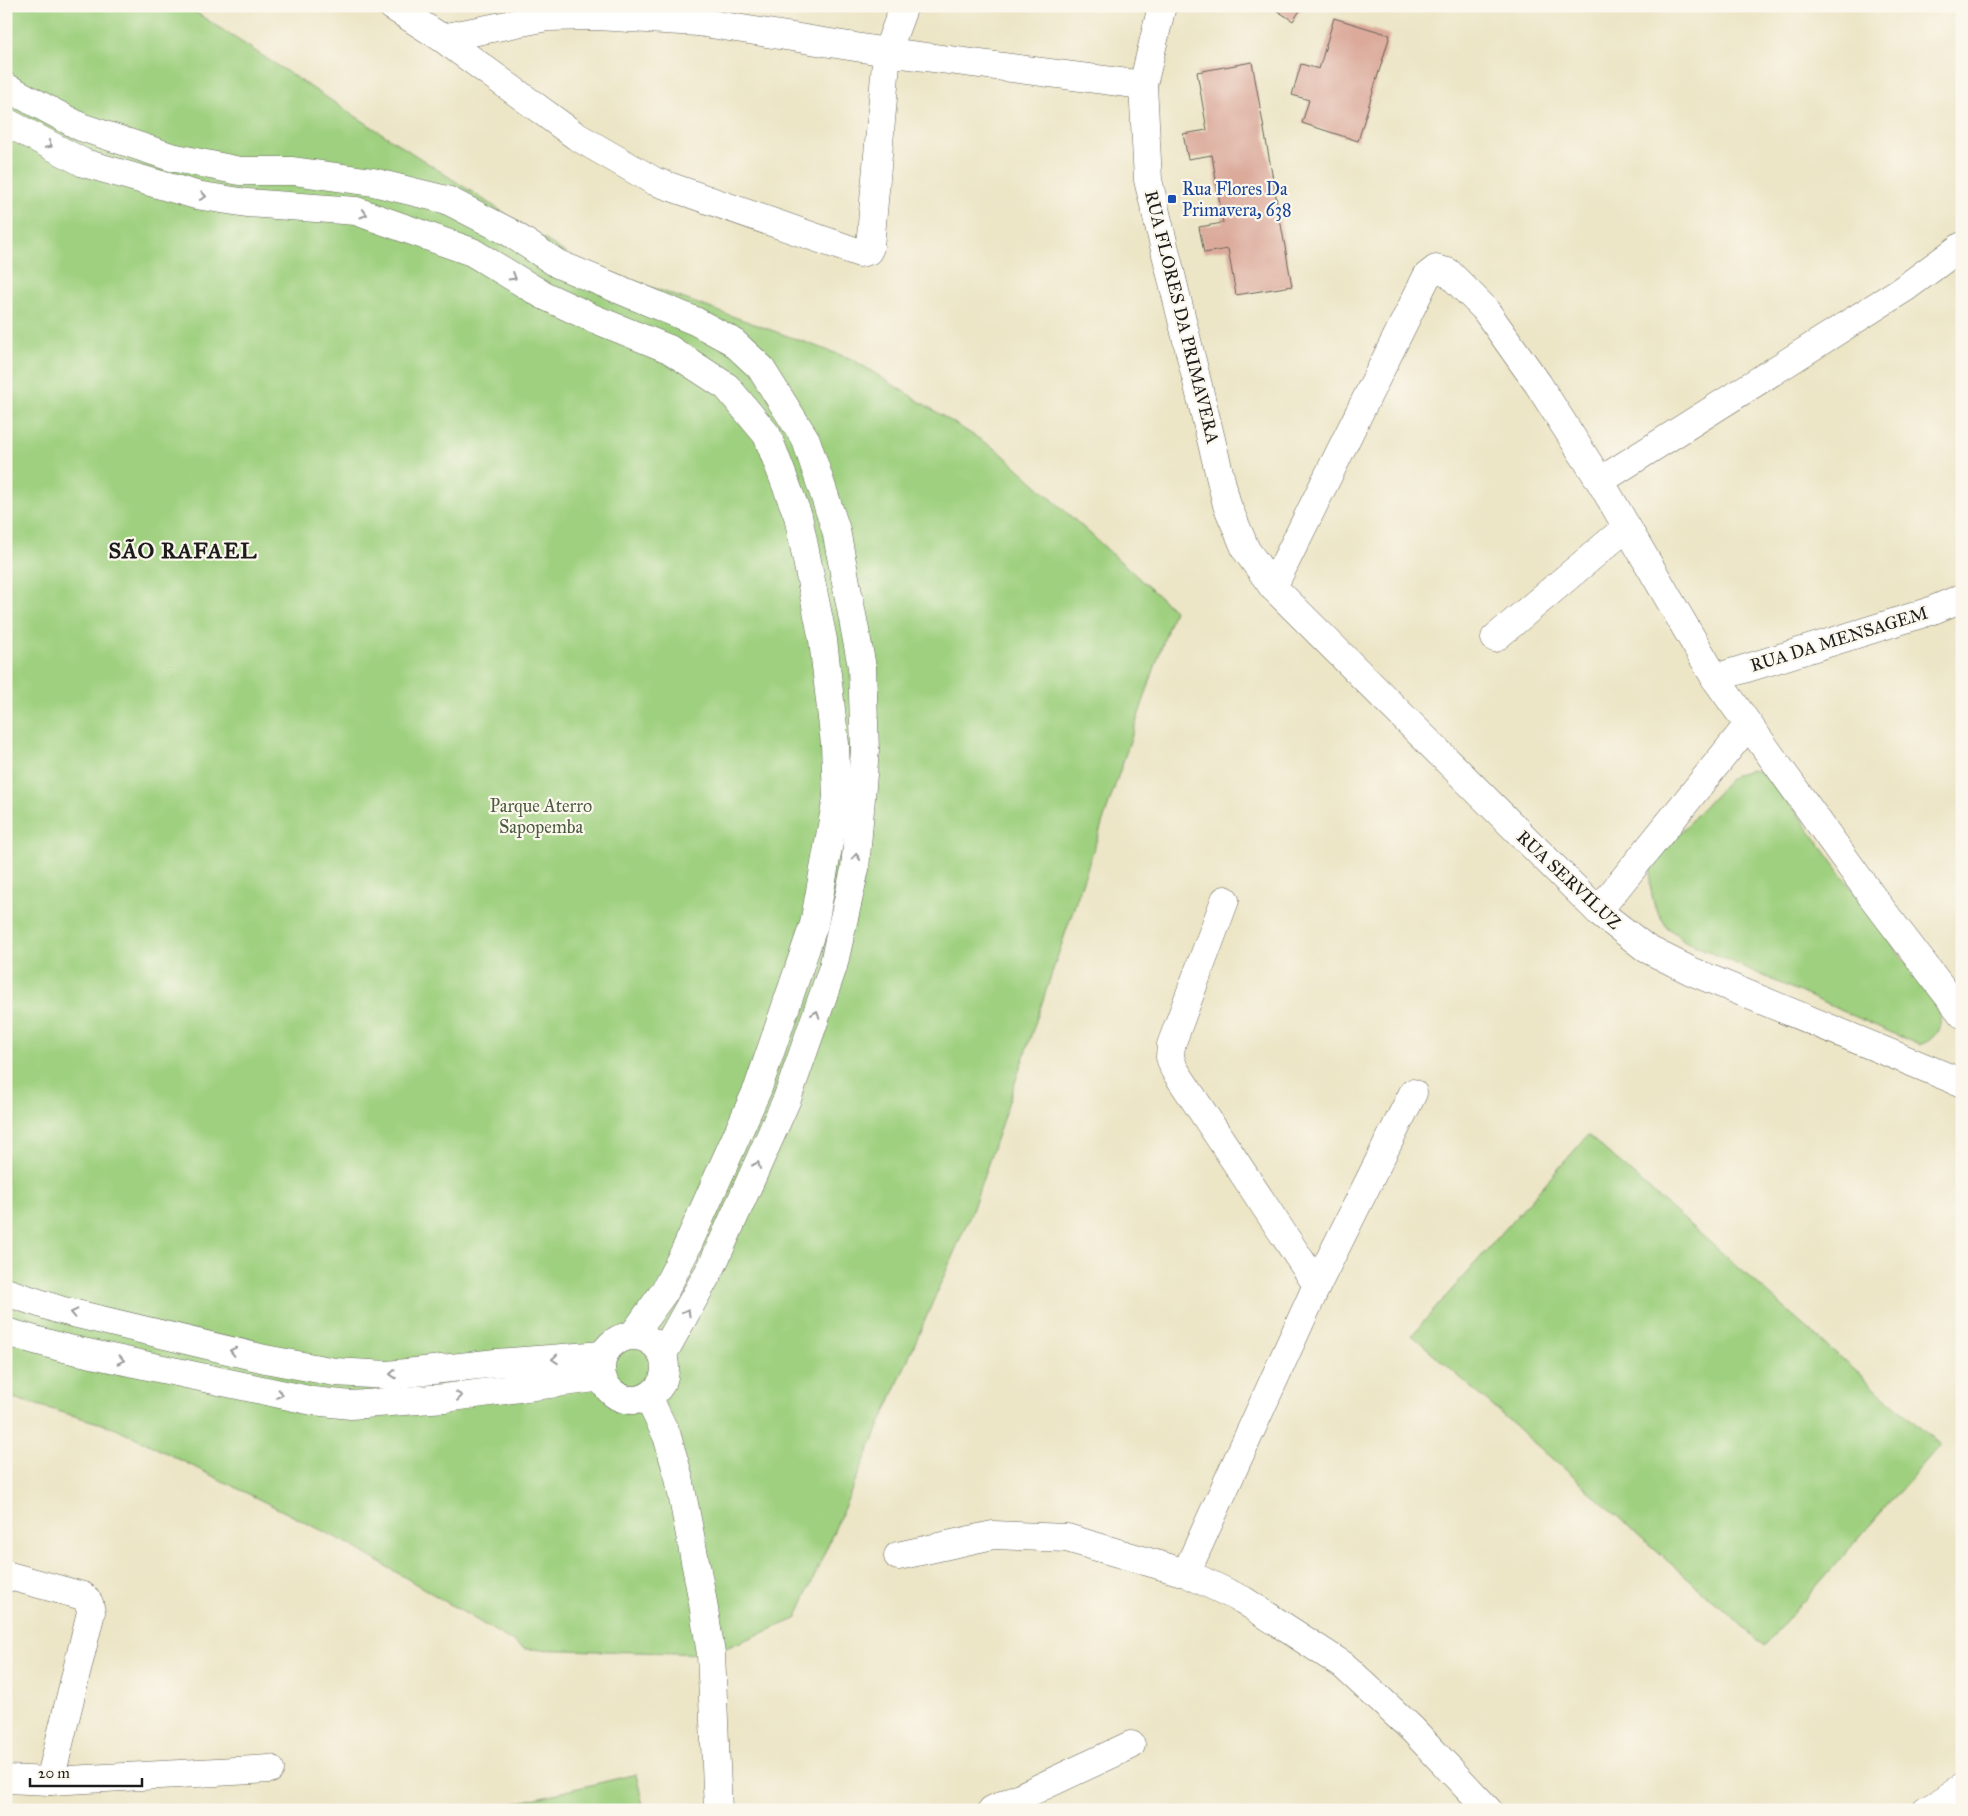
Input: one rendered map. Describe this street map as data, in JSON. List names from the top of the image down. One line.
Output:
{"streets":{"street":["RUA FLORES DA PRIMAVERA","RUA DA MENSAGEM","RUA SERVILUZ"]},"crossings":[["RUA FLORES DA PRIMAVERA","RUA SERVILUZ"]],"districts":["SÃO RAFAEL"],"parks":["Parque Aterro Sapopemba"],"places":{"transit":["Rua Flores Da Primavera, 638"]},"scale_bar":"20 m"}
